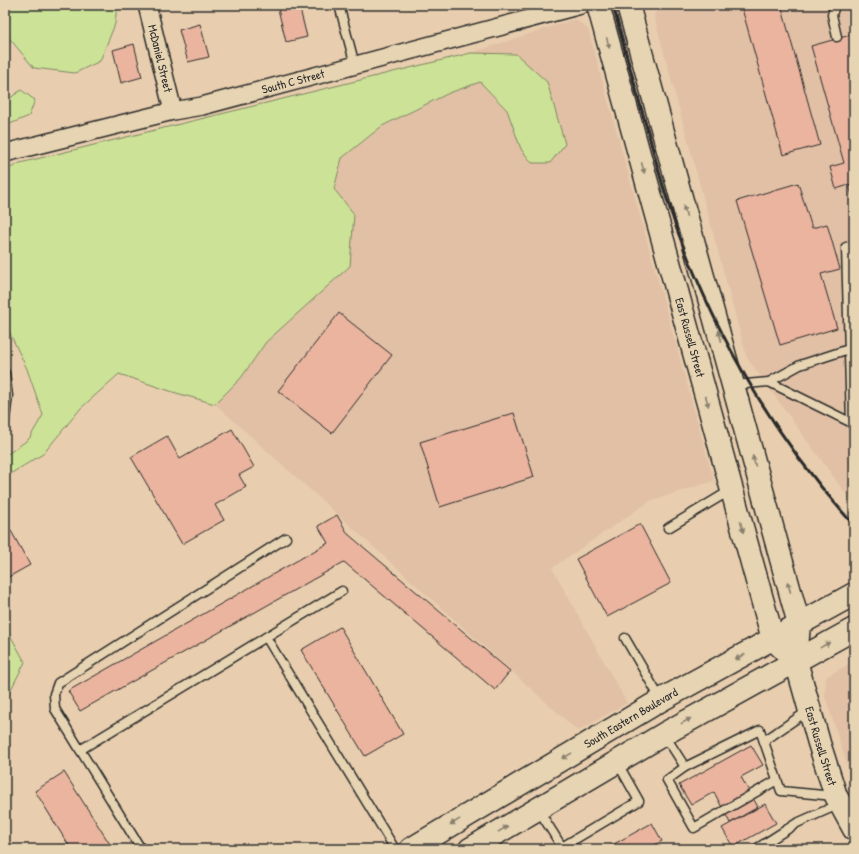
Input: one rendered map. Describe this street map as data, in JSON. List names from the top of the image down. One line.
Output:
{"streets":{"main road":["East Russell Street","South Eastern Boulevard"],"street":["McDaniel Street","South C Street"]},"crossings":[["McDaniel Street","South C Street"],["East Russell Street","South Eastern Boulevard"]]}
